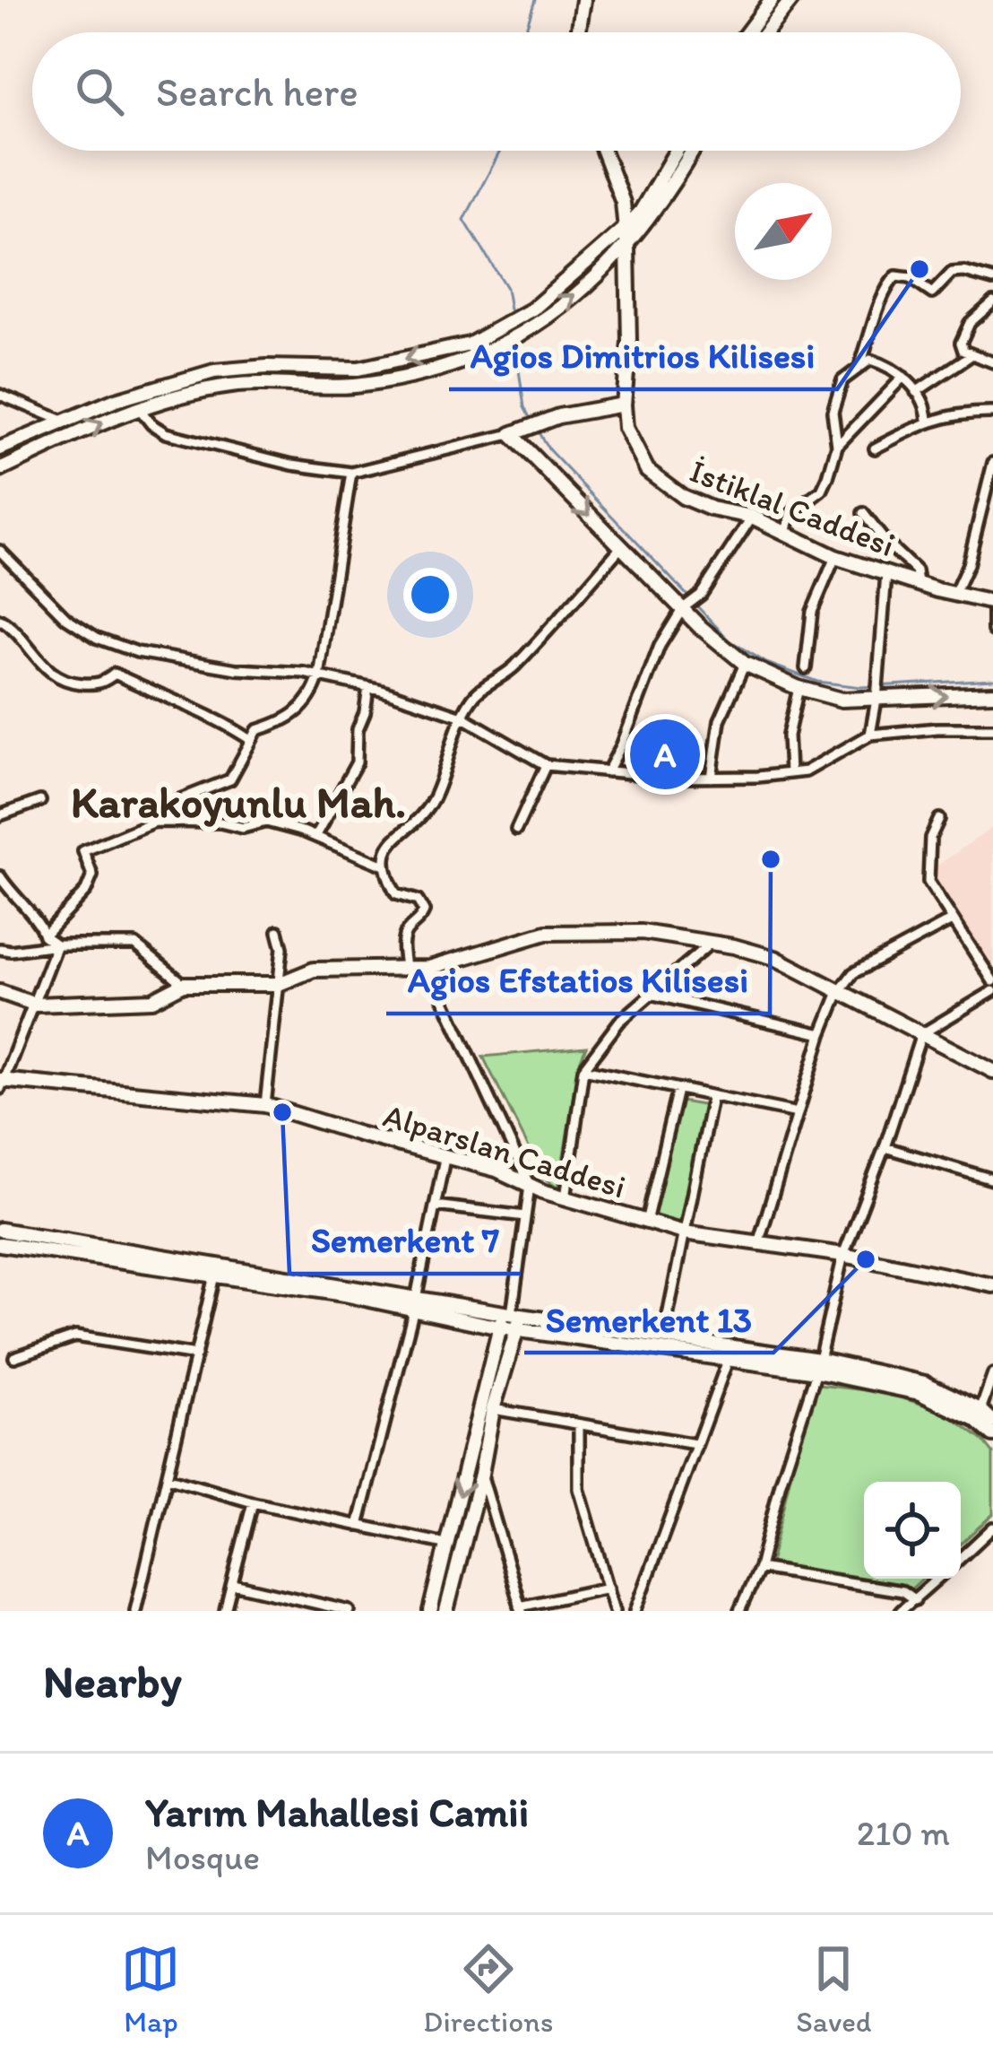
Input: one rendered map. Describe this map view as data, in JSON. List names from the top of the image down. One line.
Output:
{"streets":{"main road":["İstiklal Caddesi","Alparslan Caddesi"]},"districts":["Karakoyunlu Mah."],"places":["Agios Dimitrios Kilisesi","Agios Efstatios Kilisesi","Semerkent 7","Semerkent 13"],"north":"top right","page":{"search":"Search here","pins":"A","heading":"Nearby","list":[{"mark":"A","name":"Yarım Mahallesi Camii","note":"Mosque","value":"210 m"}],"nav":["Map","Directions","Saved"]}}
